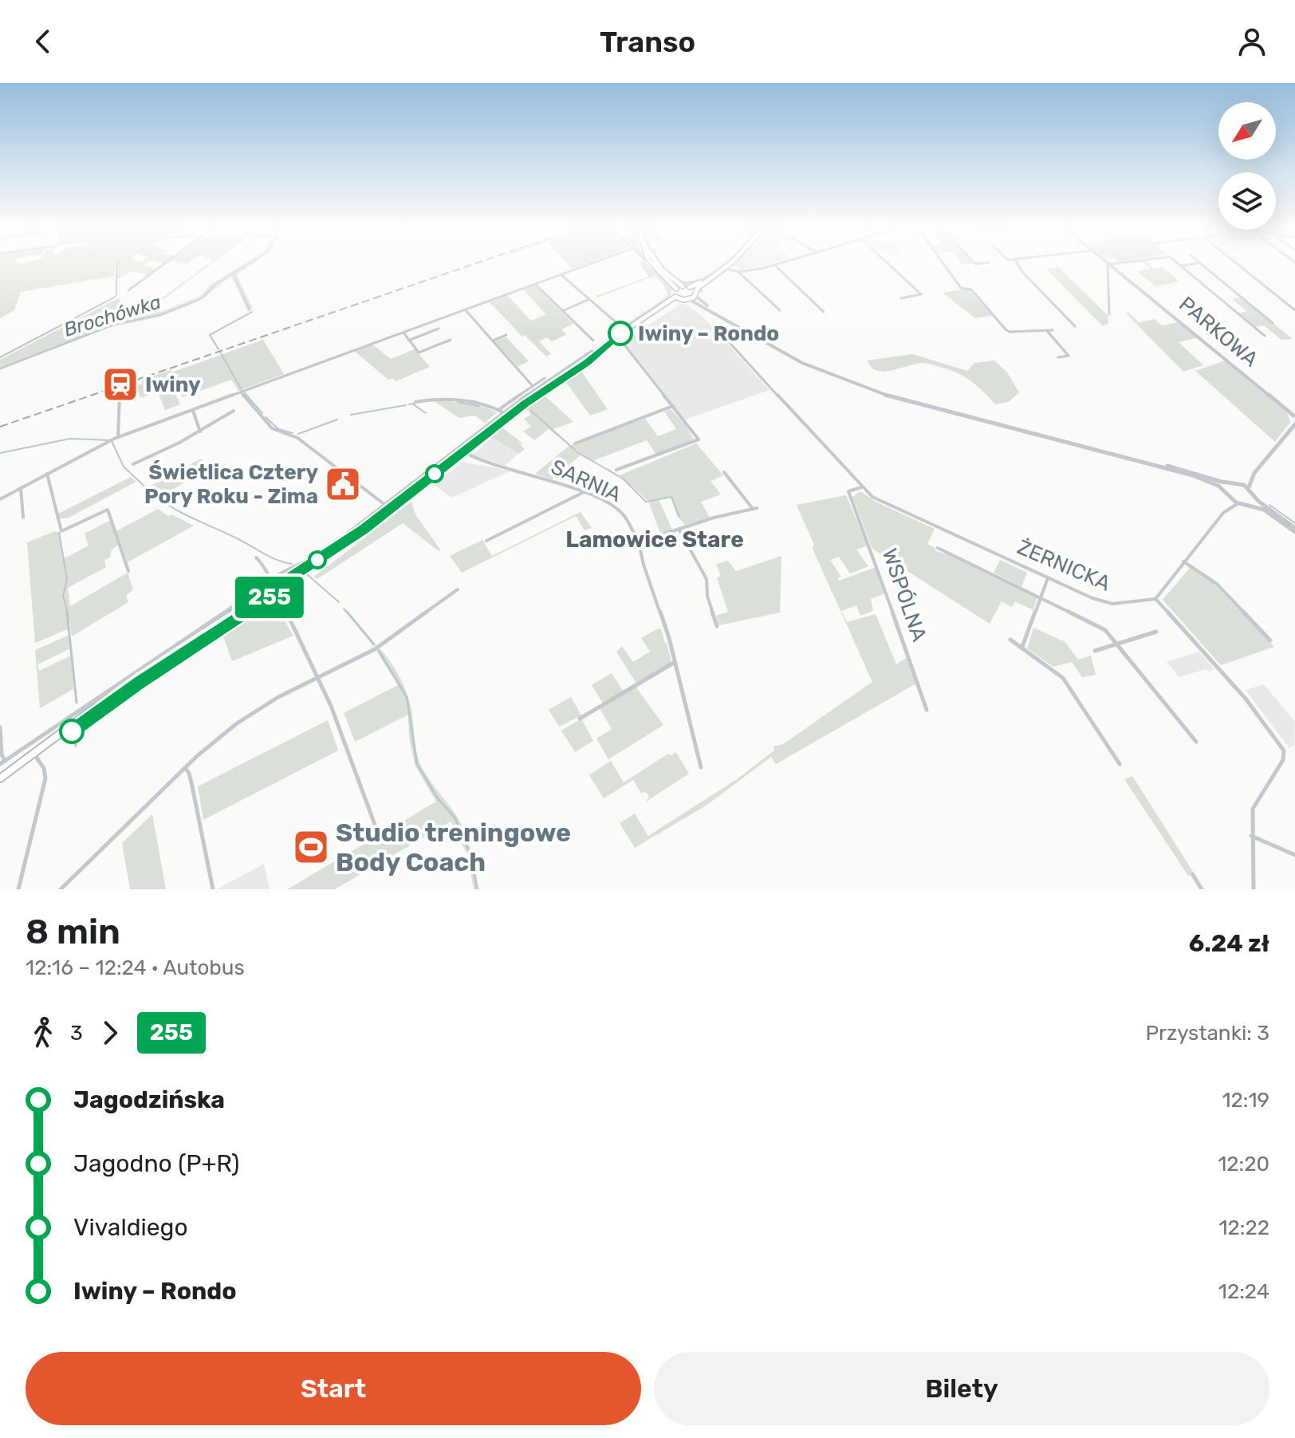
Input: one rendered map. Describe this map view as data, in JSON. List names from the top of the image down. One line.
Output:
{"streets":{"street":["PARKOWA","SARNIA","ŻERNICKA","WSPÓLNA"]},"crossings":[["ŻERNICKA","WSPÓLNA"]],"districts":["Lamowice Stare"],"water":["Brochówka"],"places":{"other":["Iwiny – Rondo"],"station":["Iwiny"],"public building":["Świetlica Cztery Pory Roku - Zima"],"sports":["Studio treningowe Body Coach"]},"lines":["bus line 255"],"north":"bottom left","page":{"header":"Transo","on_map":"255","heading":["8 min","12:16 – 12:24 · Autobus","6.24 zł"],"legs":["3","255","Przystanki: 3"],"list":[{"name":"Jagodzińska","value":"12:19"},{"name":"Jagodno (P+R)","value":"12:20"},{"name":"Vivaldiego","value":"12:22"},{"name":"Iwiny – Rondo","value":"12:24"}],"buttons":["Start","Bilety"]}}
